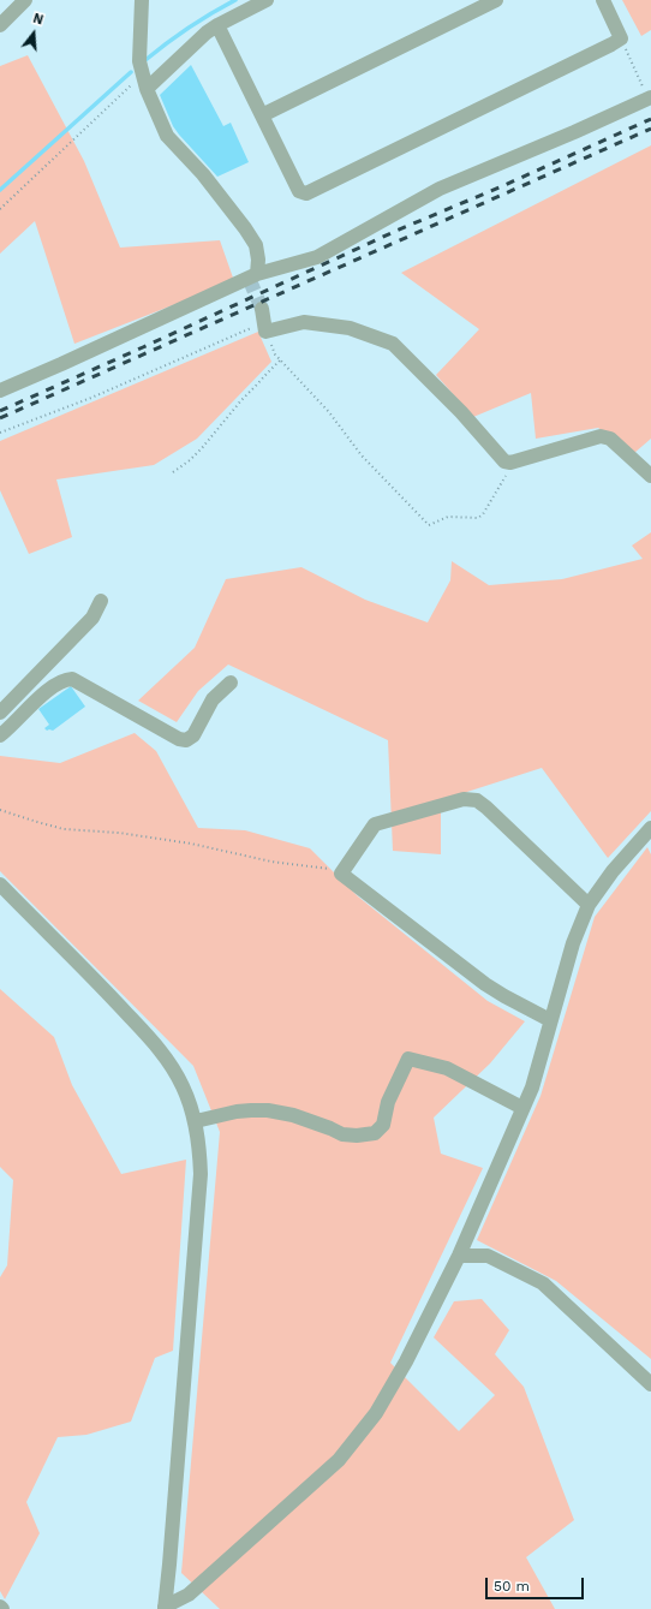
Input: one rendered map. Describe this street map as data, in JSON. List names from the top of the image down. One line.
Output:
{"scale_bar":"50 m","north":"top"}
